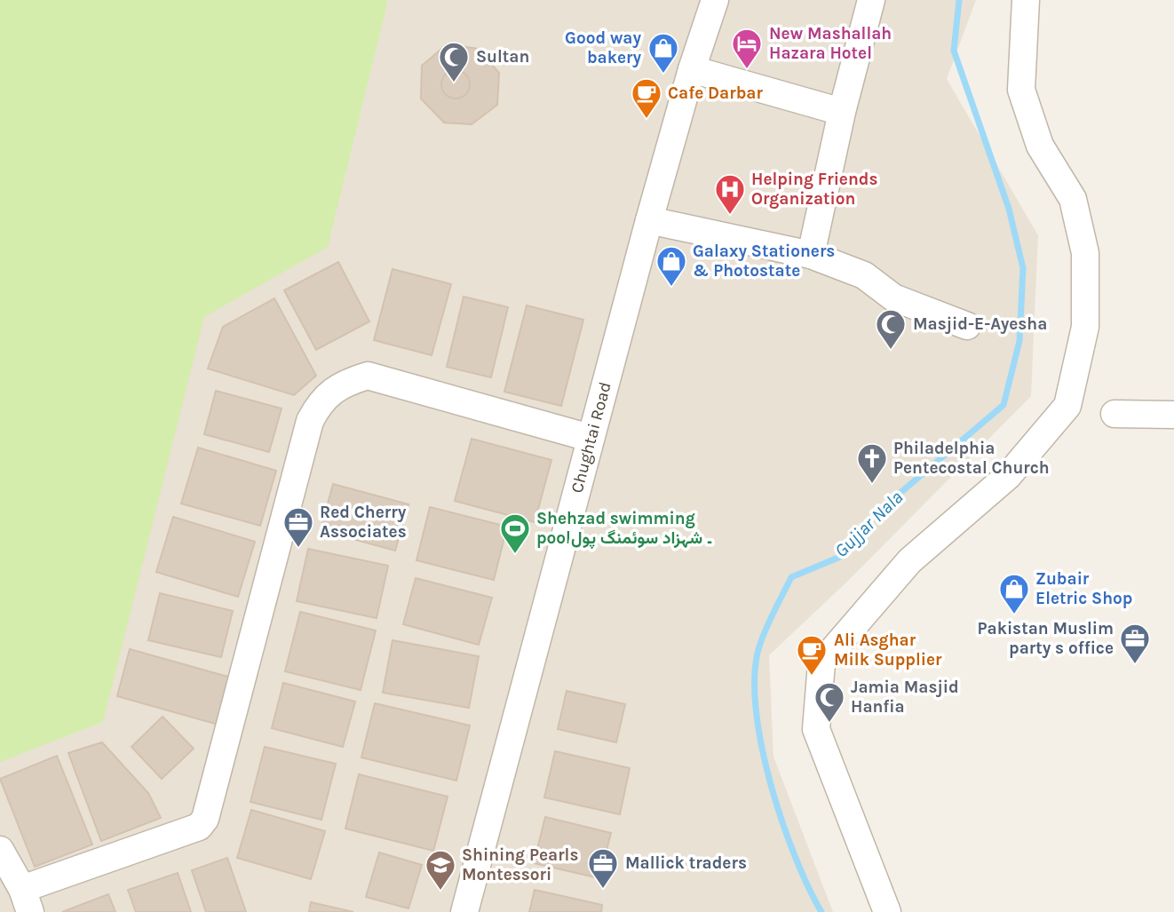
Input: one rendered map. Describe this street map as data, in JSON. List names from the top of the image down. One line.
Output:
{"streets":{"street":["Chughtai Road"]},"water":["Gujjar Nala"],"places":{"hotel":["New Mashallah Hazara Hotel"],"shop":["Good way bakery","Galaxy Stationers & Photostate","Zubair Eletric Shop"],"mosque":["Sultan","Masjid-E-Ayesha","Jamia Masjid Hanfia"],"cafe":["Cafe Darbar","Ali Asghar Milk Supplier"],"hospital":["Helping Friends Organization"],"church":["Philadelphia Pentecostal Church"],"office":["Red Cherry Associates","Pakistan Muslim party s office","Mallick traders"],"sports":["Shehzad swimming pool۔ شہزاد سوئمنگ پول"],"school or university":["Shining Pearls Montessori"]}}
